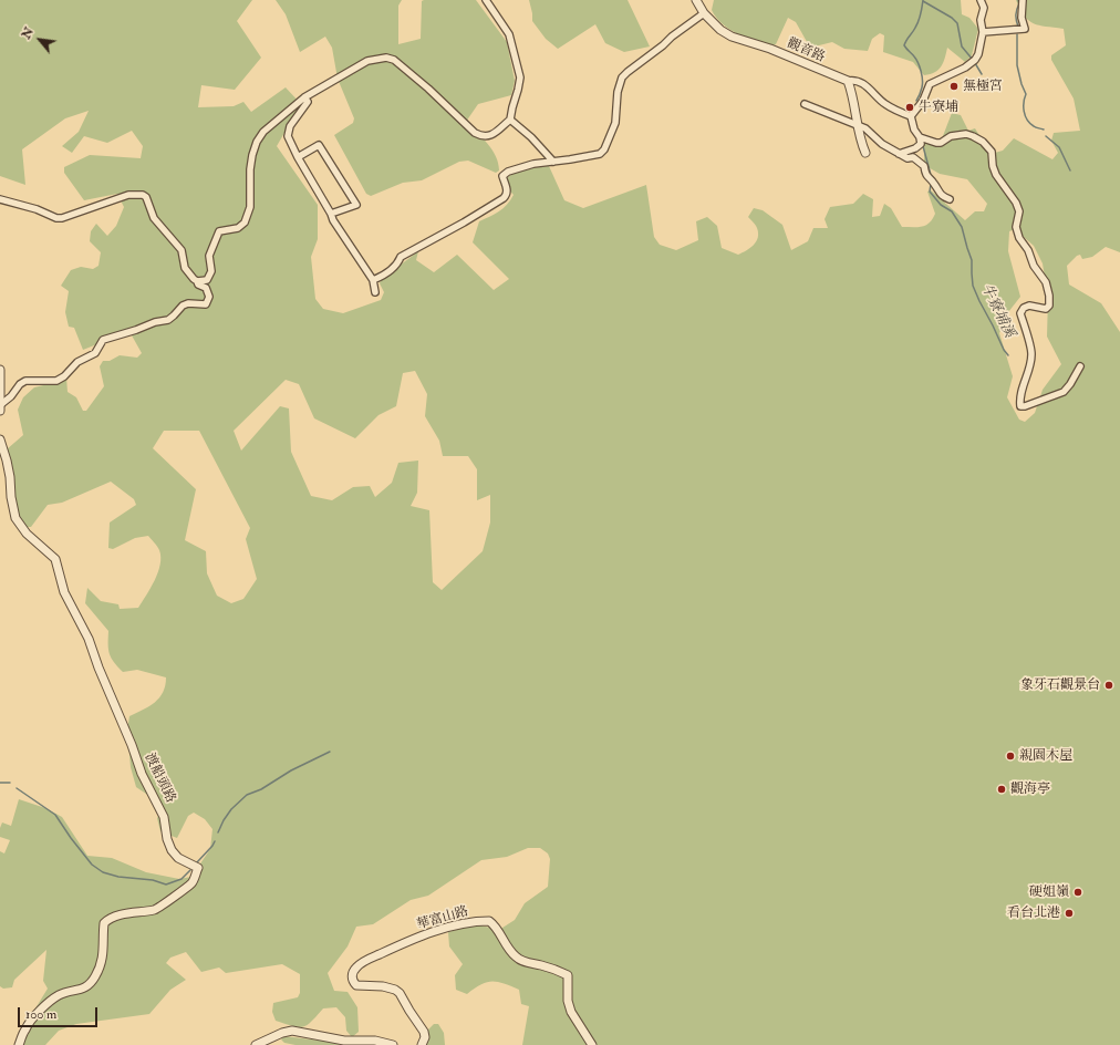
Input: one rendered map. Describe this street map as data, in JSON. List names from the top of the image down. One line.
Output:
{"streets":{"street":["觀音路","渡船頭路","華富山路"]},"water":["牛寮埔溪"],"places":["無極宮","牛寮埔","象牙石觀景台","親園木屋","觀海亭","硬姐嶺","看台北港"],"scale_bar":"100 m","north":"top left"}
